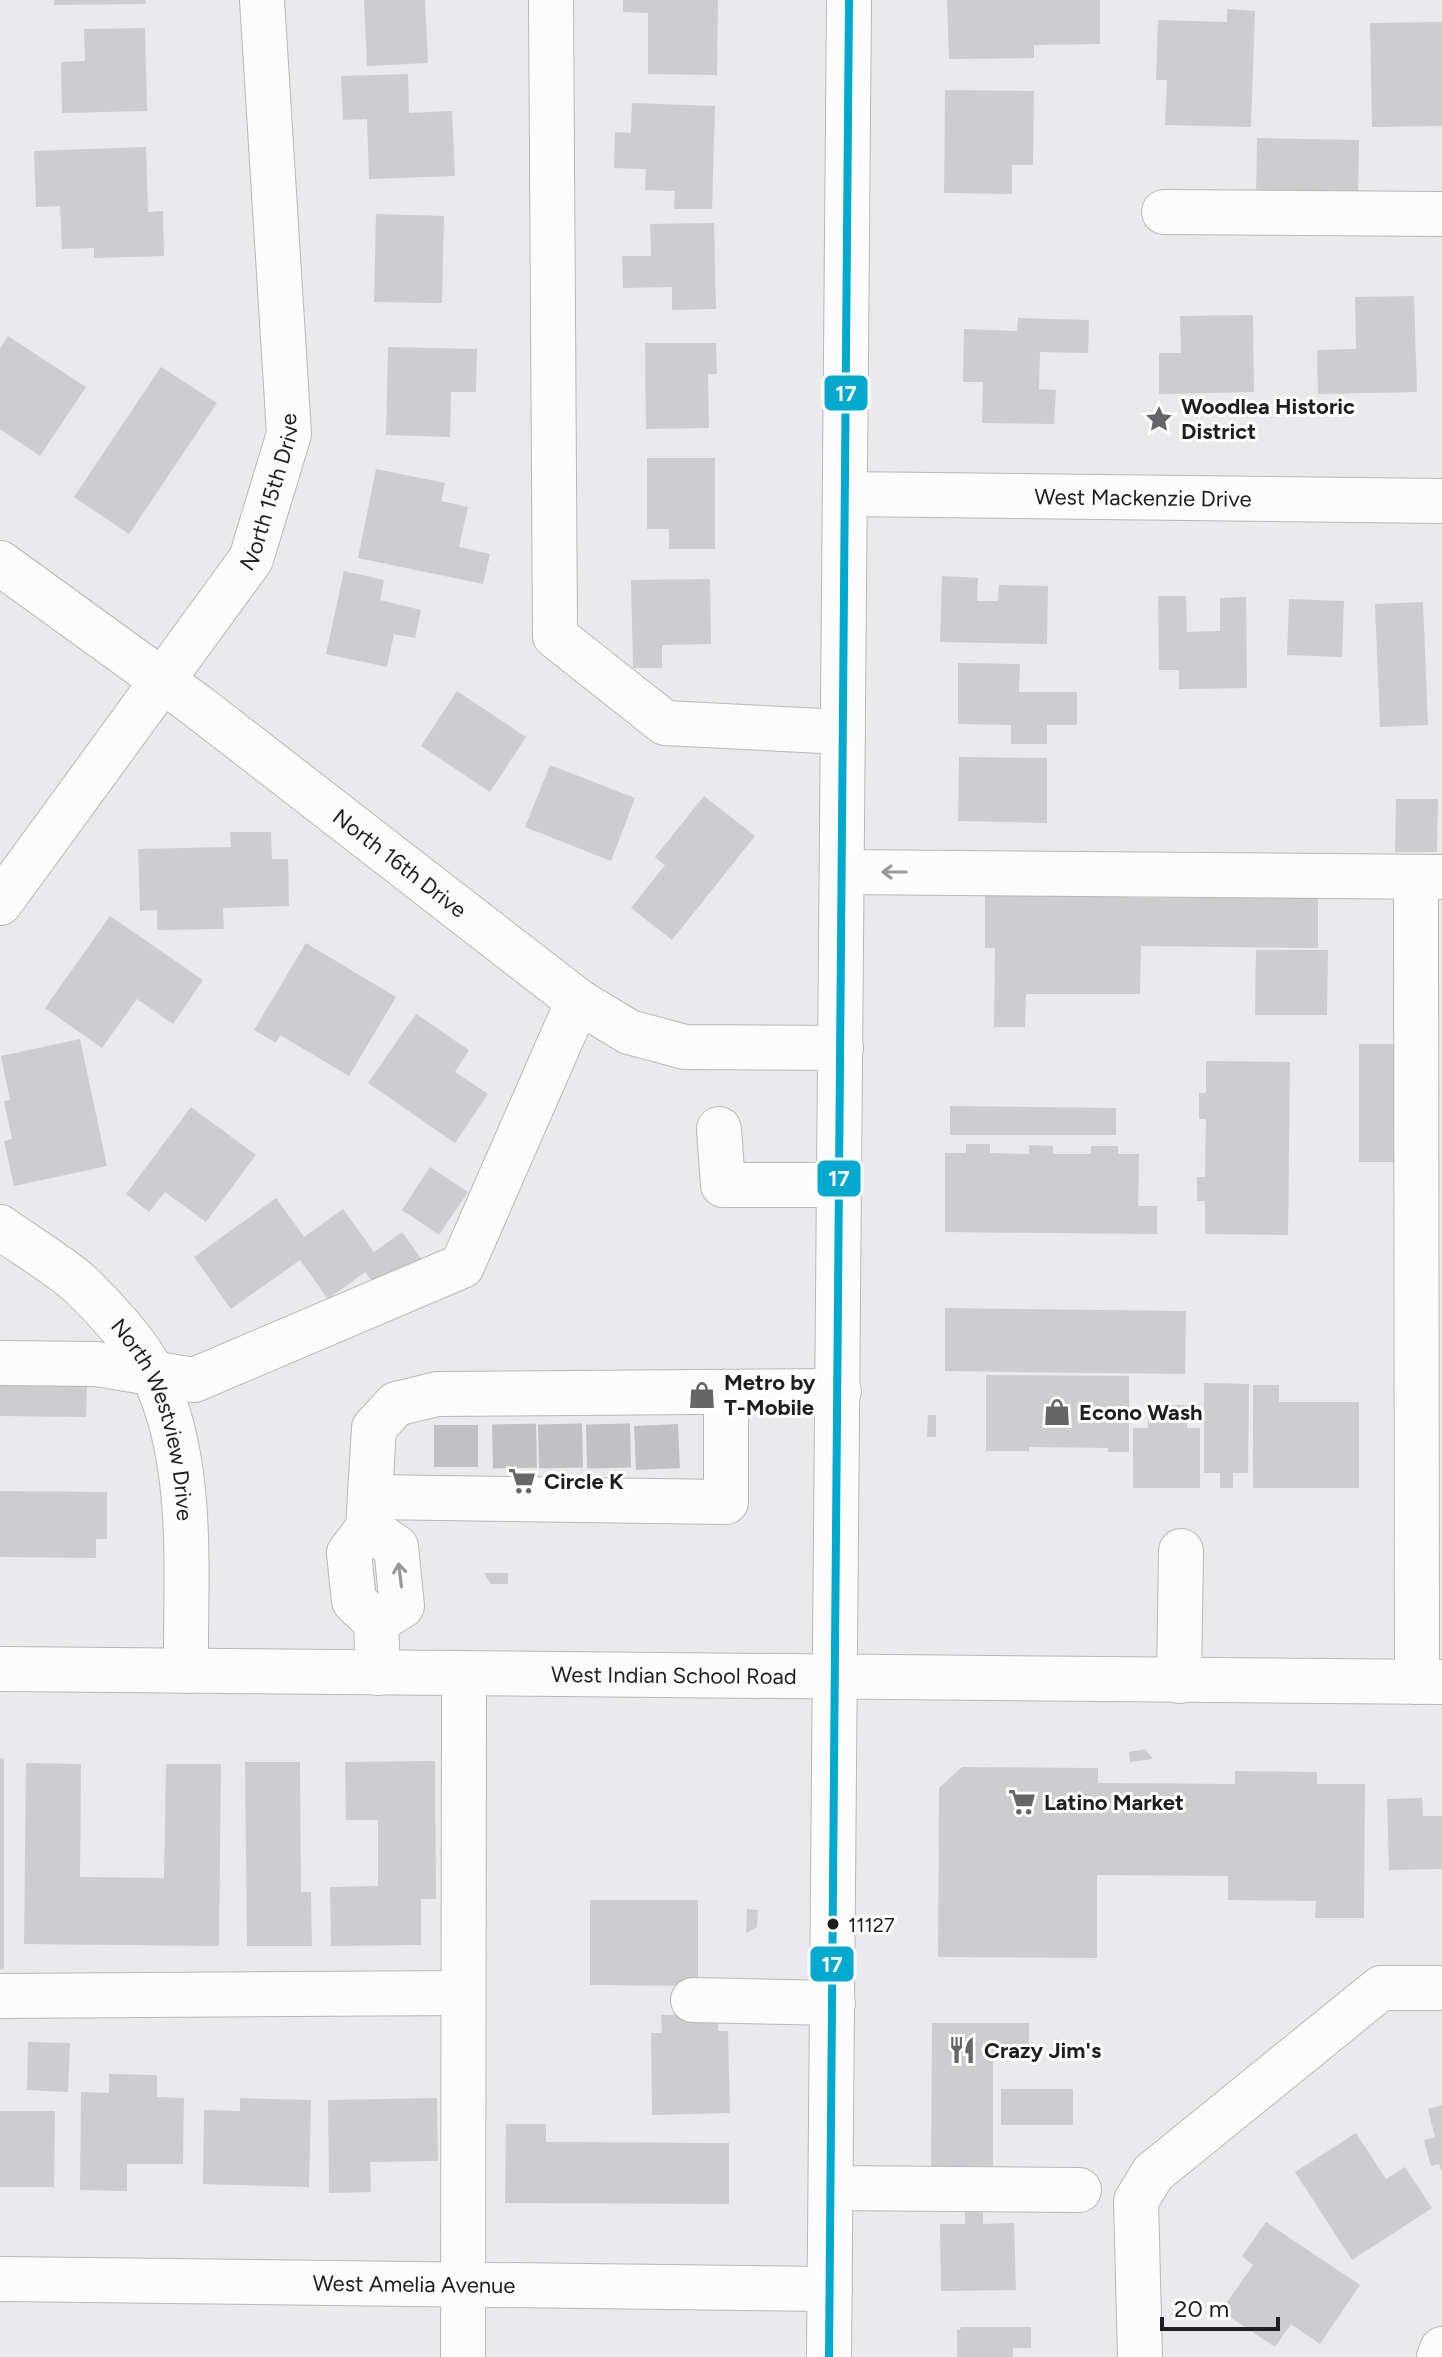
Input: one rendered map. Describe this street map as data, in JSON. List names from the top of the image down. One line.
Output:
{"streets":{"street":["North 15th Drive","West Mackenzie Drive","North 16th Drive","North Westview Drive","West Indian School Road","West Amelia Avenue"]},"crossings":[["North 15th Drive","North 16th Drive"],["North Westview Drive","West Indian School Road"]],"places":{"place":["Woodlea Historic District"],"shop":["Metro by T-Mobile","Econo Wash"],"supermarket":["Circle K","Latino Market"],"other":["11127"],"restaurant":["Crazy Jim's"]},"lines":["transit line 17"],"scale_bar":"20 m"}
